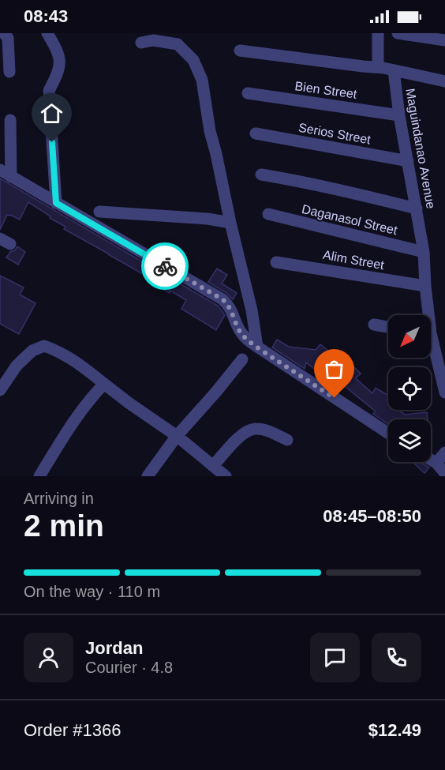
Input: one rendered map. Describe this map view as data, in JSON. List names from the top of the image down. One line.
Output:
{"streets":{"street":["Bien Street","Serios Street","Maguindanao Avenue","Daganasol Street","Alim Street"]},"crossings":[["Bien Street","Maguindanao Avenue"],["Serios Street","Maguindanao Avenue"],["Maguindanao Avenue","Daganasol Street"],["Maguindanao Avenue","Alim Street"]],"north":"bottom left","page":{"status":"08:43","heading":["2 min","Arriving in","08:45–08:50"],"panel":["Jordan","Courier · 4.8","Order #1366","$12.49"],"bar":"On the way · 110 m"}}
